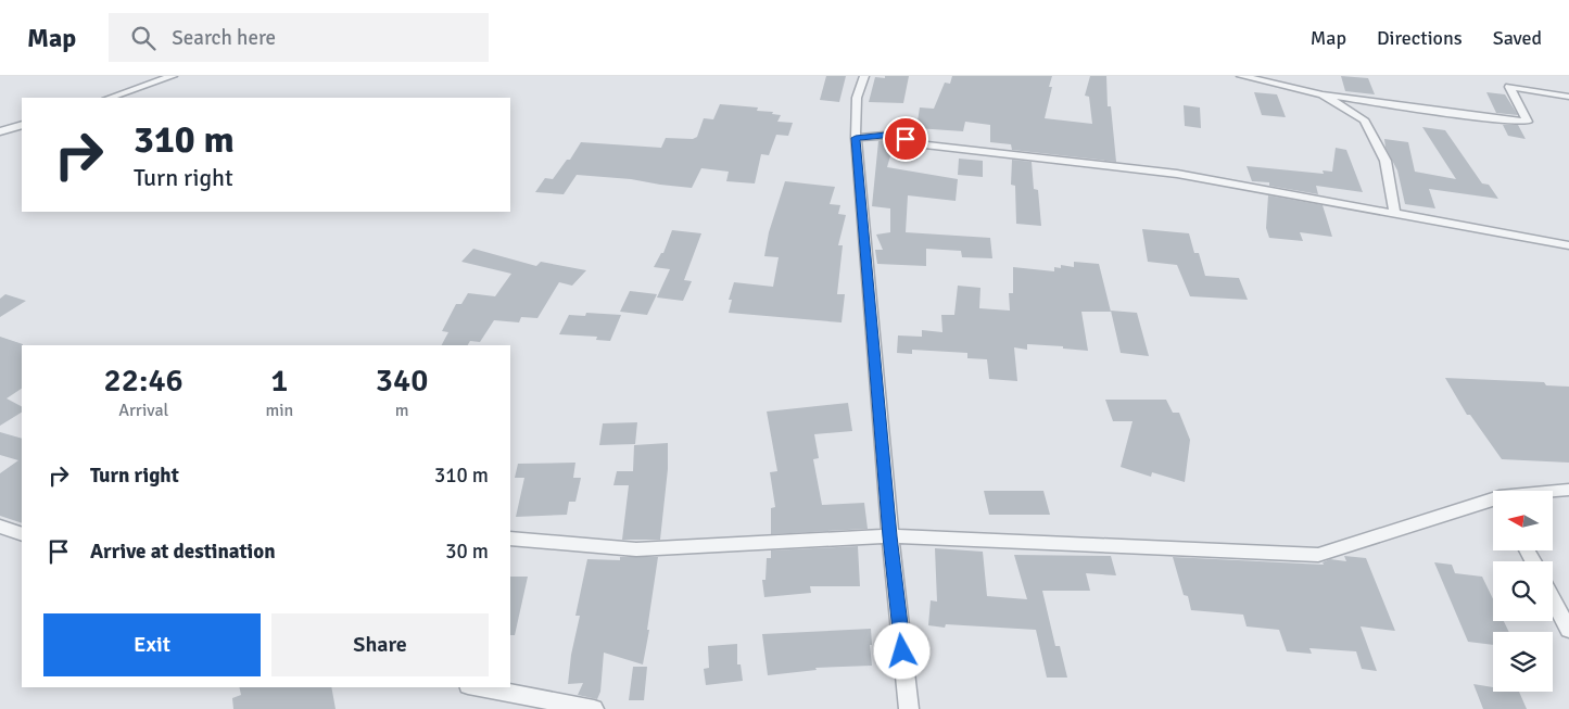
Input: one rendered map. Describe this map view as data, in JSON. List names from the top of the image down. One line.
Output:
{"north":"left","page":{"header":"Map","search":"Search here","nav":["Map","Directions","Saved"],"turn":["310 m","Turn right"],"eta":["22:46","Arrival","1","min","340","m"],"list":[{"name":"Turn right","value":"310 m"},{"name":"Arrive at destination","value":"30 m"}],"buttons":["Exit","Share"]}}
